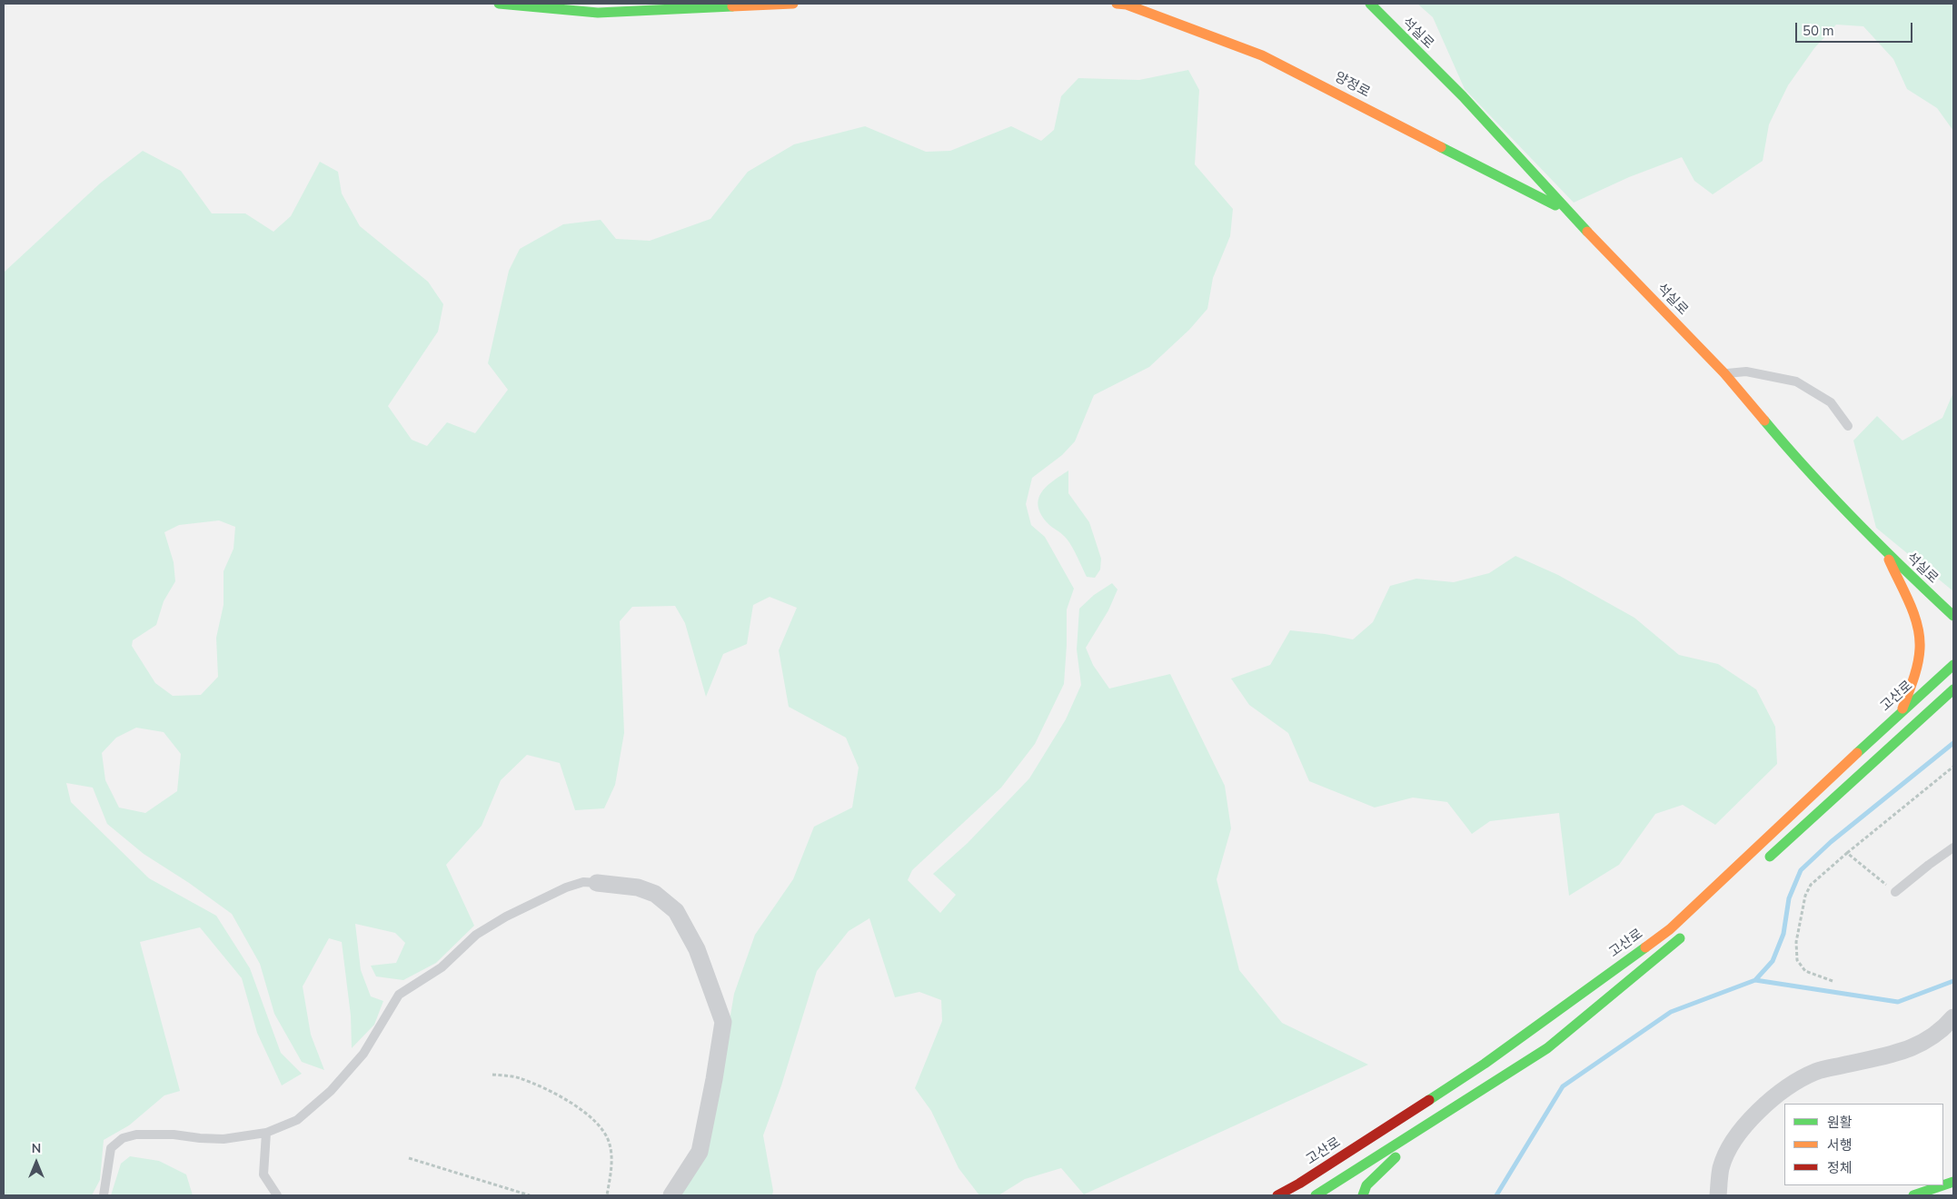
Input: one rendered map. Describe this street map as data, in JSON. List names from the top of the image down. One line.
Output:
{"streets":{"main road":["석실로","양정로","고산로"]},"crossings":[["석실로","양정로"]],"legend":["원활","서행","정체"],"scale_bar":"50 m","north":"top"}
